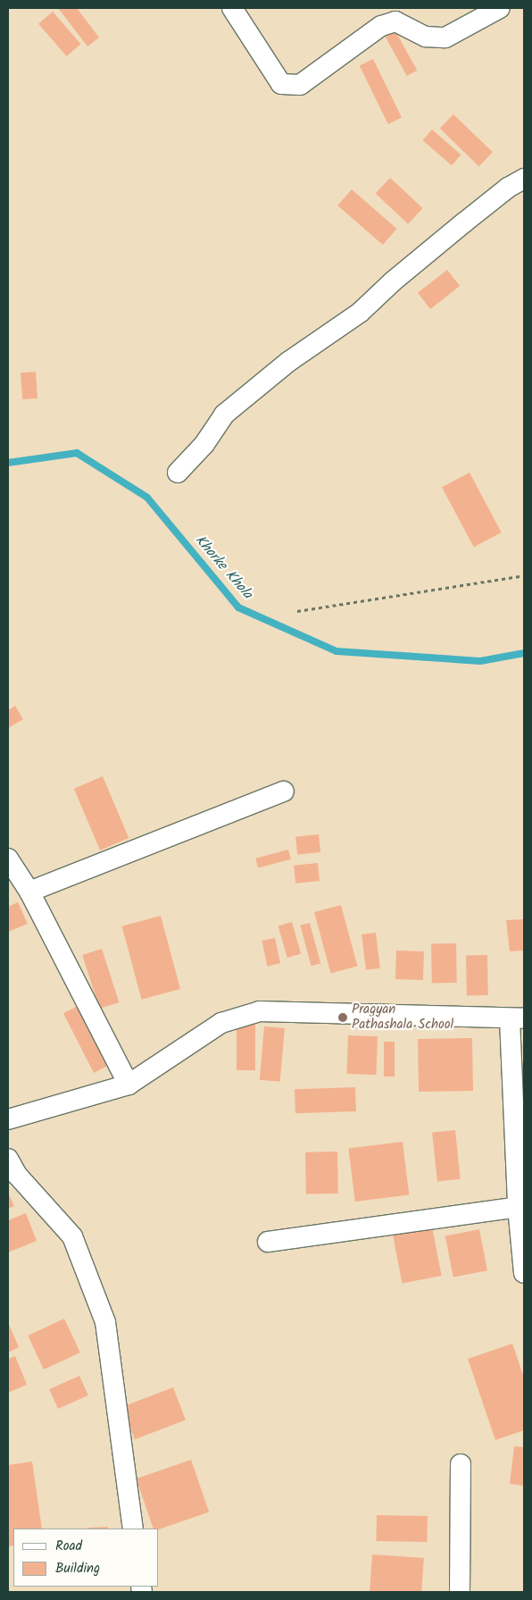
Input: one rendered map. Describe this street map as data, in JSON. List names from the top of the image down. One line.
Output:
{"water":["Khorke Khola"],"places":["Pragyan Pathashala School"],"legend":["Road","Building"]}
